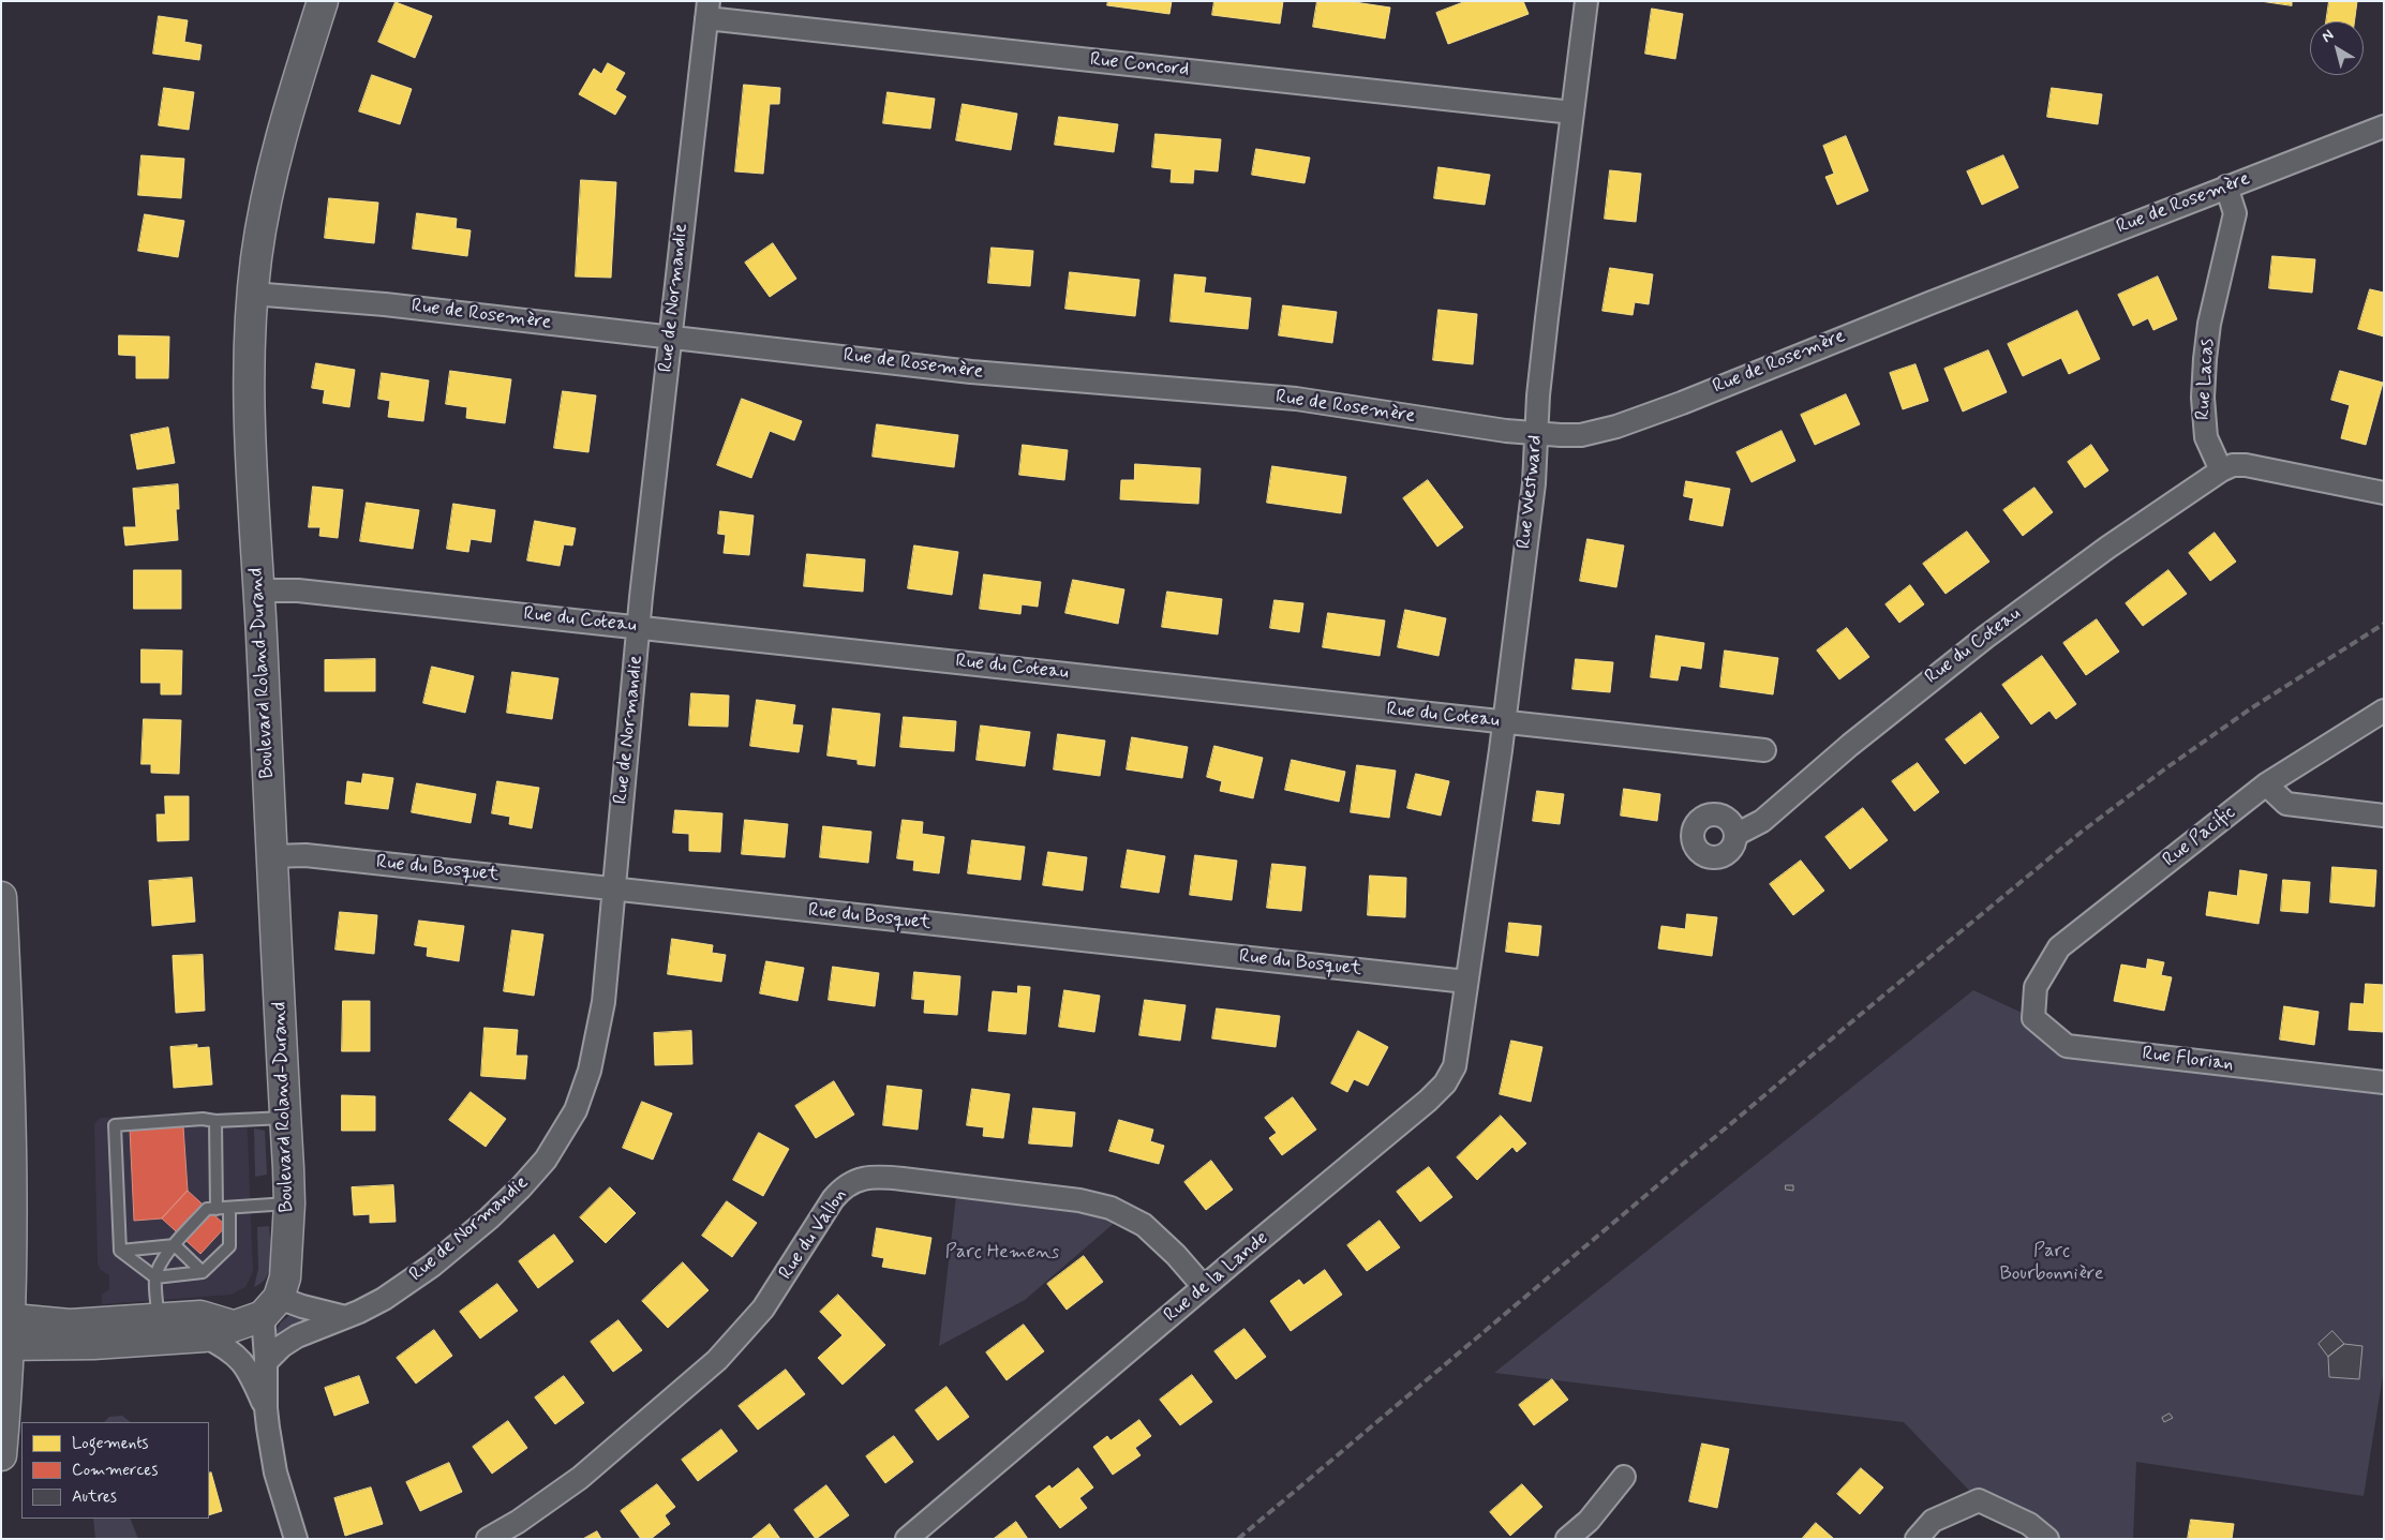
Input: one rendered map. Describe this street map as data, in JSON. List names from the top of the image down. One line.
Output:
{"streets":{"main road":["Boulevard Roland-Durand"],"street":["Rue Concord","Rue de Rosemère","Rue de Normandie","Rue Lacas","Rue Westward","Rue du Coteau","Rue Pacific","Rue du Bosquet","Rue Florian","Rue du Vallon","Rue de la Lande"]},"crossings":[["Rue Concord","Rue de Normandie"],["Rue Concord","Rue Westward"],["Rue de Rosemère","Rue de Normandie"],["Rue de Rosemère","Rue Lacas"],["Rue de Rosemère","Rue Westward"],["Rue de Rosemère","Boulevard Roland-Durand"],["Rue de Normandie","Rue du Coteau"],["Rue de Normandie","Rue du Bosquet"],["Rue Lacas","Rue du Coteau"],["Rue Westward","Rue du Coteau"],["Rue Westward","Rue du Bosquet"],["Rue Westward","Rue de la Lande"],["Rue du Coteau","Boulevard Roland-Durand"],["Boulevard Roland-Durand","Rue du Bosquet"],["Rue Pacific","Rue Florian"],["Rue du Bosquet","Rue de la Lande"],["Rue du Vallon","Rue de la Lande"]],"parks":["Parc Bourbonnière","Parc Hemens"],"legend":["Logements","Commerces","Autres"],"north":"top left"}
